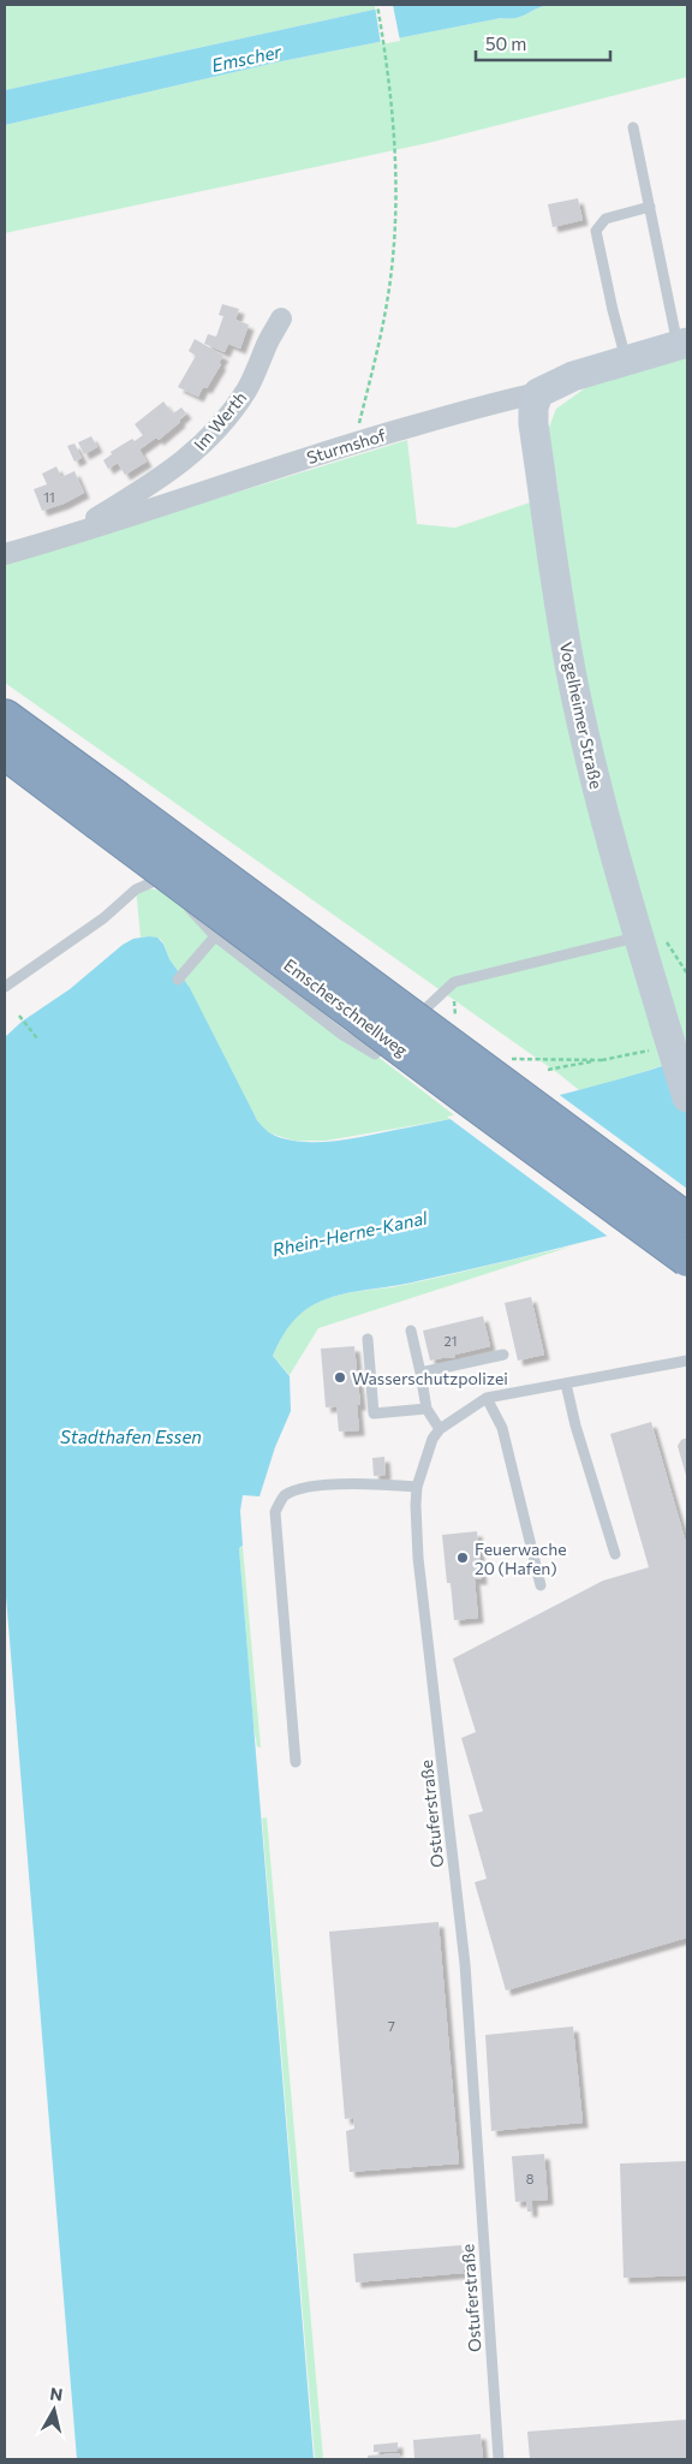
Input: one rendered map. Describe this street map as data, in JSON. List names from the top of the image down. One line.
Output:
{"streets":{"highway":["Emscherschnellweg"],"street":["Im Werth","Sturmshof","Vogelheimer Straße"],"lane":["Ostuferstraße"]},"crossings":[["Im Werth","Sturmshof"],["Sturmshof","Vogelheimer Straße"]],"water":["Emscher","Rhein-Herne-Kanal","Stadthafen Essen"],"places":["Wasserschutzpolizei","Feuerwache 20 (Hafen)"],"house_numbers":["11","21","7","8"],"scale_bar":"50 m","north":"top"}
